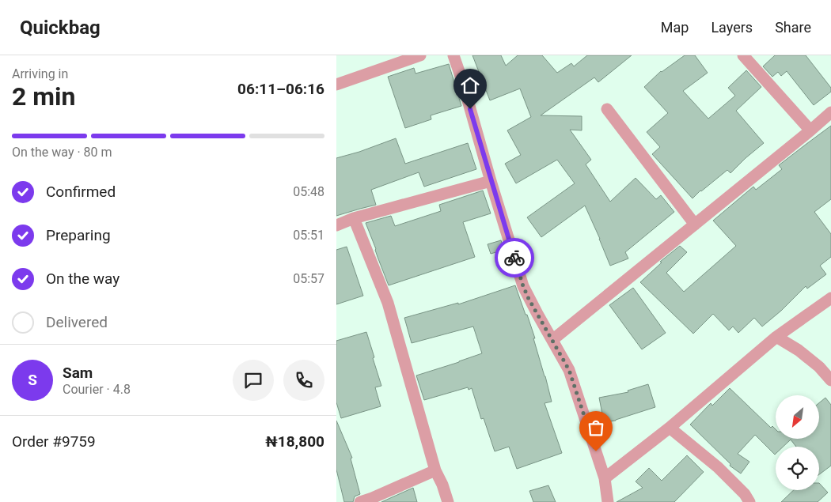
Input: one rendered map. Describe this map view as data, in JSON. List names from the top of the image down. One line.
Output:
{"north":"bottom left","page":{"header":"Quickbag","nav":["Map","Layers","Share"],"heading":["2 min","Arriving in","06:11–06:16"],"panel":["Sam","Courier · 4.8","Order #9759","₦18,800"],"bar":"On the way · 80 m","list":[["Confirmed","05:48"],["Preparing","05:51"],["On the way","05:57"],"Delivered"],"round":"S"}}
